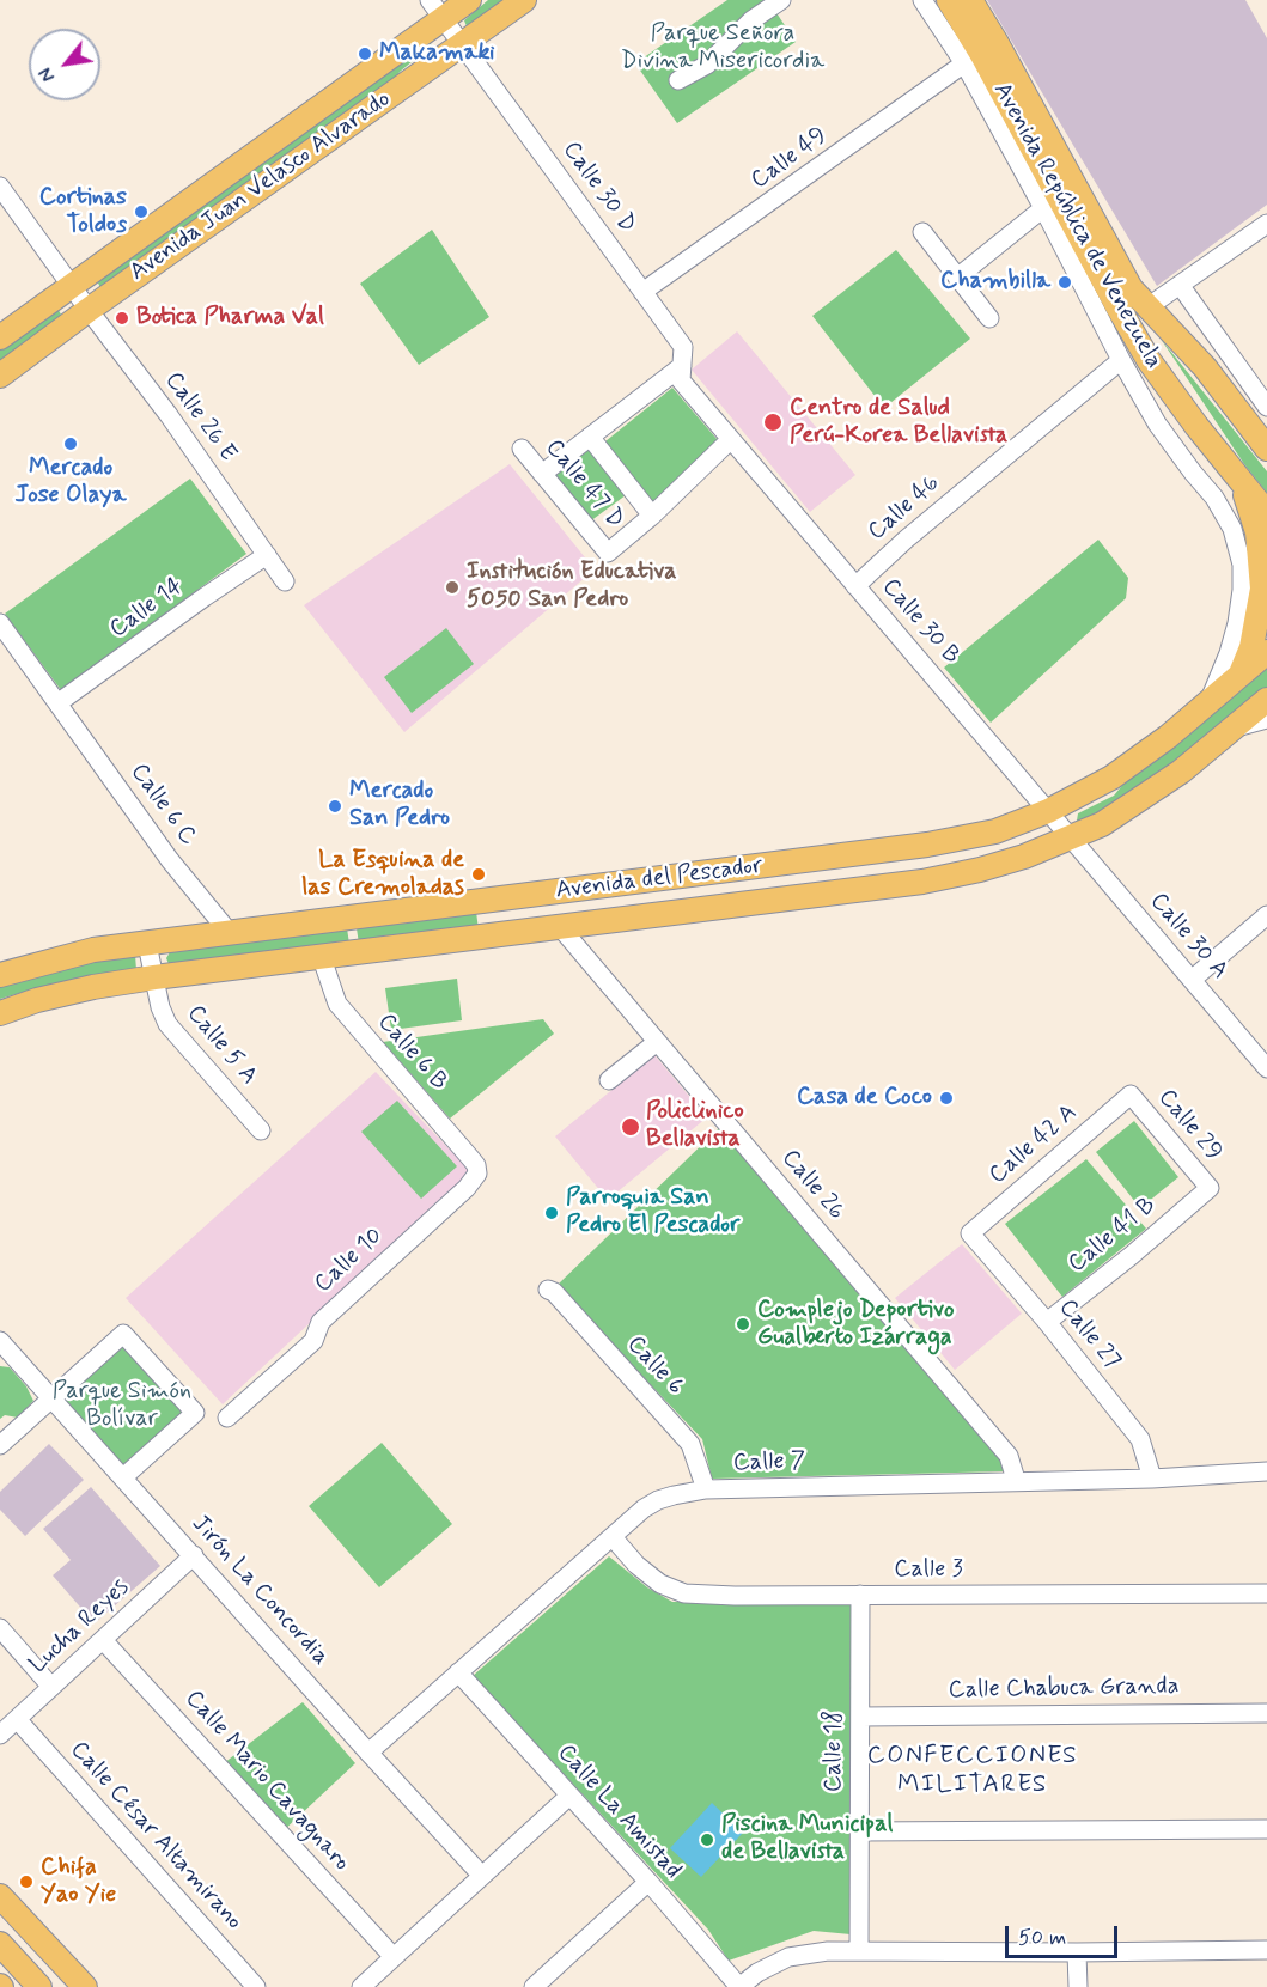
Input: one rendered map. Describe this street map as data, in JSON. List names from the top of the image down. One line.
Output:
{"streets":{"main road":["Avenida Juan Velasco Alvarado","Avenida República de Venezuela","Avenida del Pescador"],"street":["Calle 49","Calle 30 D","Calle 26 E","Calle 47 D","Calle 46","Calle 14","Calle 30 B","Calle 6 C","Calle 30 A","Calle 5 A","Calle 6 B","Calle 29","Calle 42 A","Calle 26","Calle 41 B","Calle 10","Calle 27","Calle 6","Calle 7","Calle 3","Jirón La Concordia","Lucha Reyes","Calle Chabuca Granda","Calle 18","Calle Mario Cavagnaro","Calle La Amistad","Calle César Altamirano"]},"crossings":[["Calle 49","Calle 30 D"],["Avenida Juan Velasco Alvarado","Calle 30 D"],["Avenida Juan Velasco Alvarado","Calle 26 E"],["Calle 30 D","Calle 30 B"],["Calle 26 E","Calle 14"],["Calle 46","Calle 30 B"],["Calle 14","Calle 6 C"],["Calle 30 B","Avenida del Pescador"],["Calle 30 B","Calle 30 A"],["Calle 6 C","Avenida del Pescador"],["Avenida del Pescador","Calle 30 A"],["Avenida del Pescador","Calle 5 A"],["Avenida del Pescador","Calle 6 B"],["Avenida del Pescador","Calle 26"],["Calle 6 B","Calle 10"],["Calle 29","Calle 42 A"],["Calle 29","Calle 41 B"],["Calle 42 A","Calle 27"],["Calle 26","Calle 7"],["Calle 41 B","Calle 27"],["Calle 27","Calle 7"],["Calle 6","Calle 7"],["Calle 7","Calle 3"],["Calle 7","Jirón La Concordia"],["Calle 7","Calle La Amistad"],["Calle 3","Calle 18"],["Jirón La Concordia","Lucha Reyes"],["Lucha Reyes","Calle Mario Cavagnaro"],["Lucha Reyes","Calle César Altamirano"],["Calle Chabuca Granda","Calle 18"]],"districts":["CONFECCIONES MILITARES"],"parks":["Parque Señora Divina Misericordia","Parque Simón Bolívar"],"places":["Makamaki","Cortinas Toldos","Chambilla","Botica Pharma Val","Centro de Salud Perú-Korea Bellavista","Mercado Jose Olaya","Institución Educativa 5050 San Pedro","Mercado San Pedro","La Esquina de las Cremoladas","Casa de Coco","Policlinico Bellavista","Parroquia San Pedro El Pescador","Complejo Deportivo Gualberto Izárraga","Piscina Municipal de Bellavista","Chifa Yao Yie"],"scale_bar":"50 m","north":"bottom left"}
